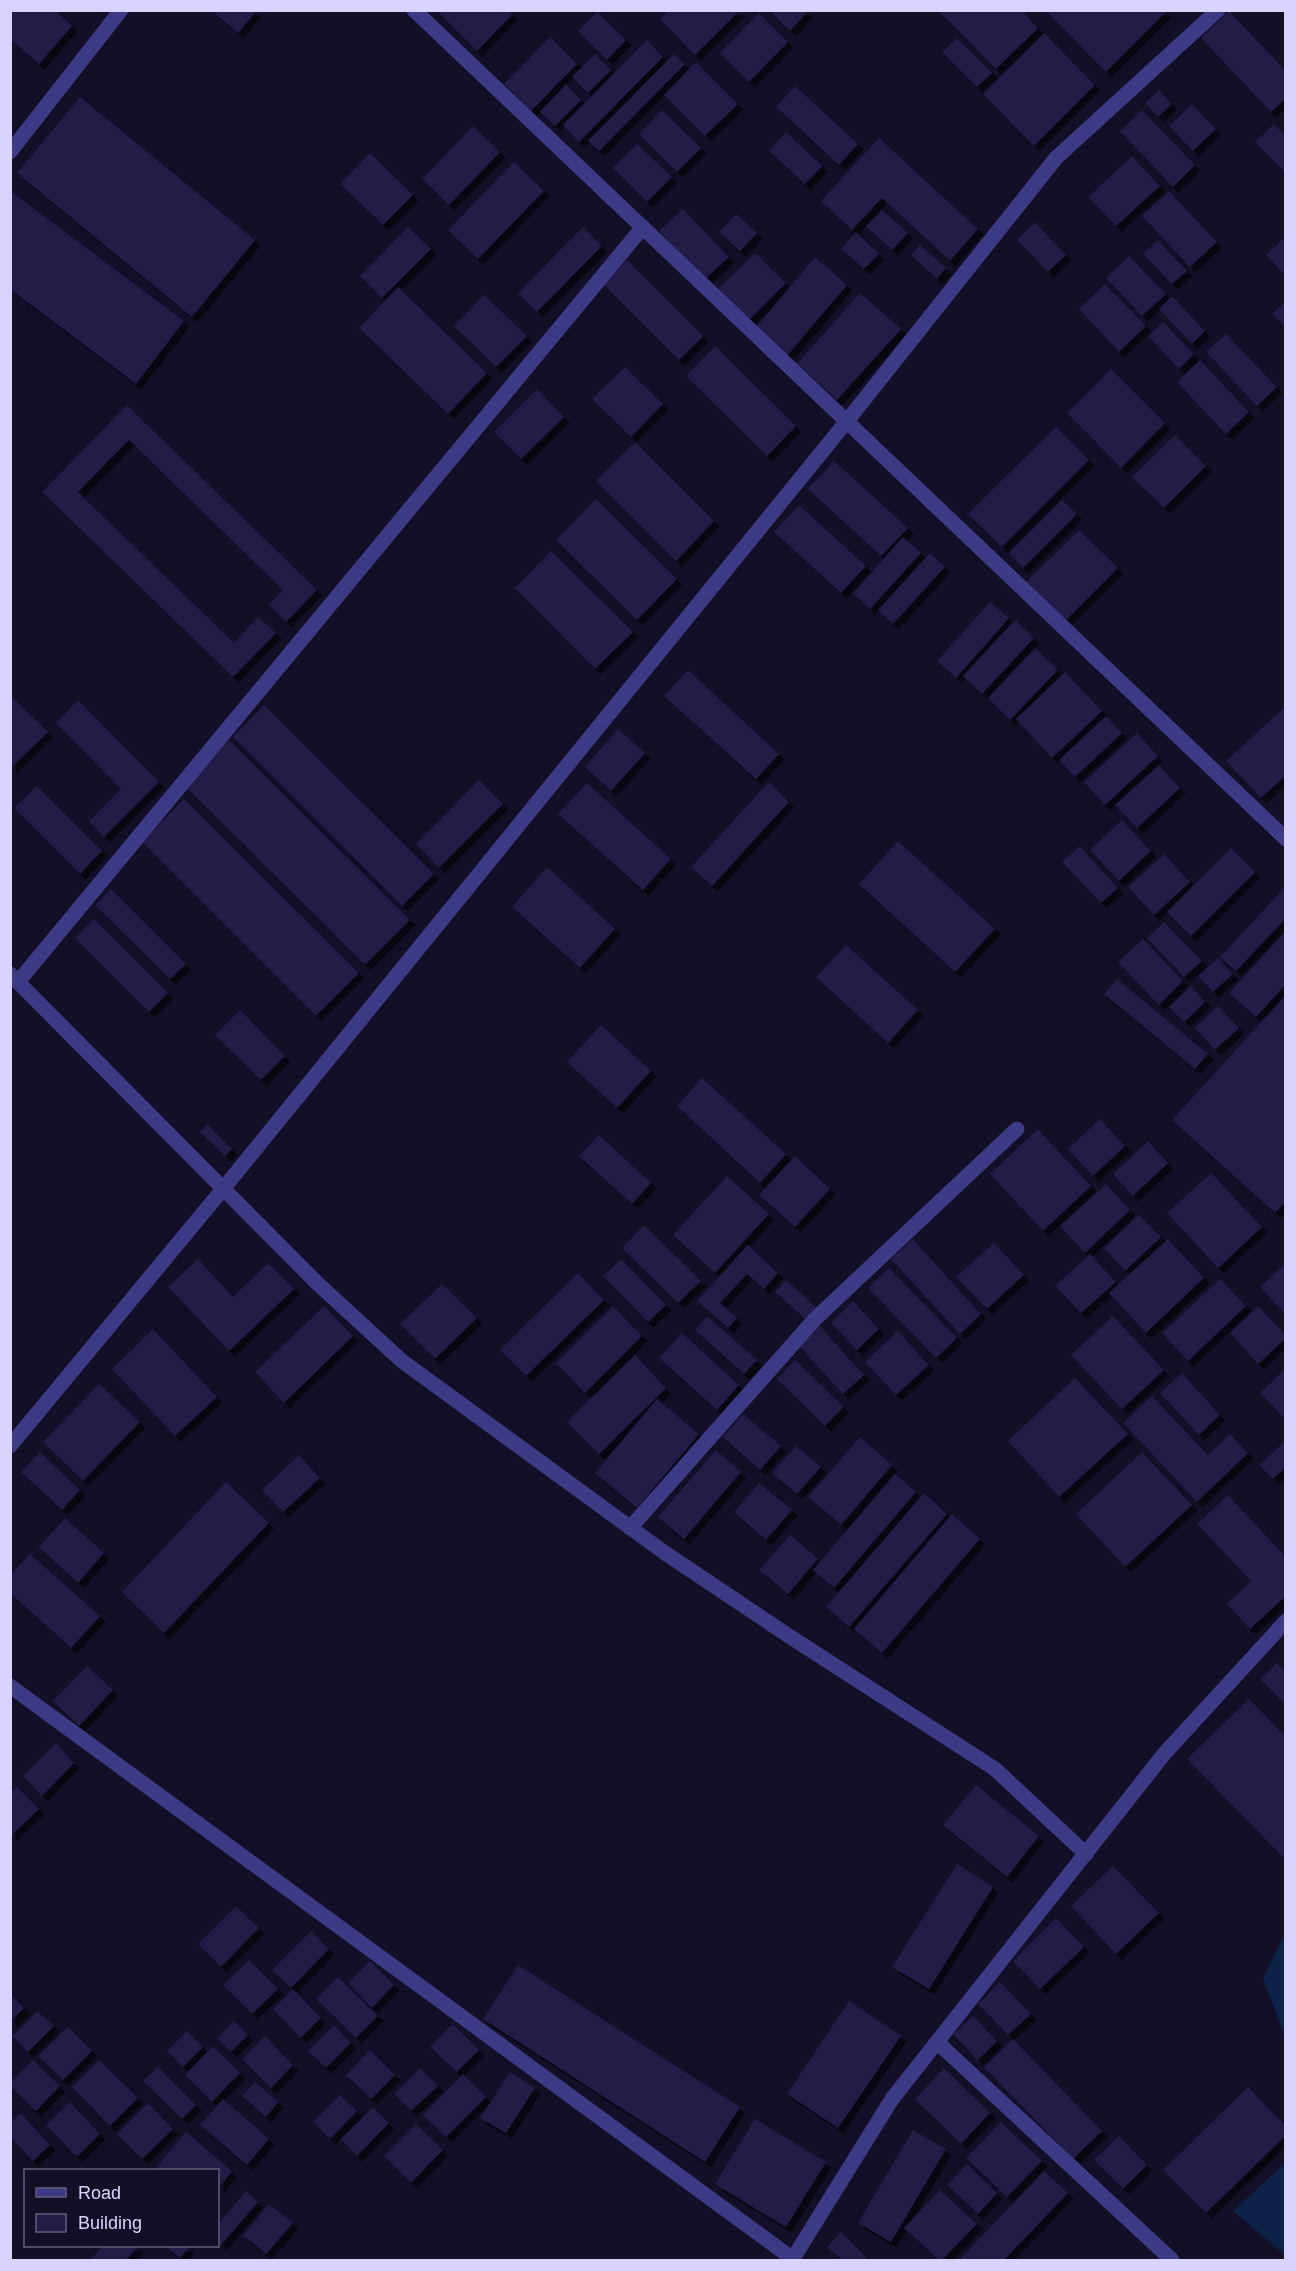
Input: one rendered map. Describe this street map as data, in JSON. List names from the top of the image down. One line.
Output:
{"legend":["Road","Building"]}
